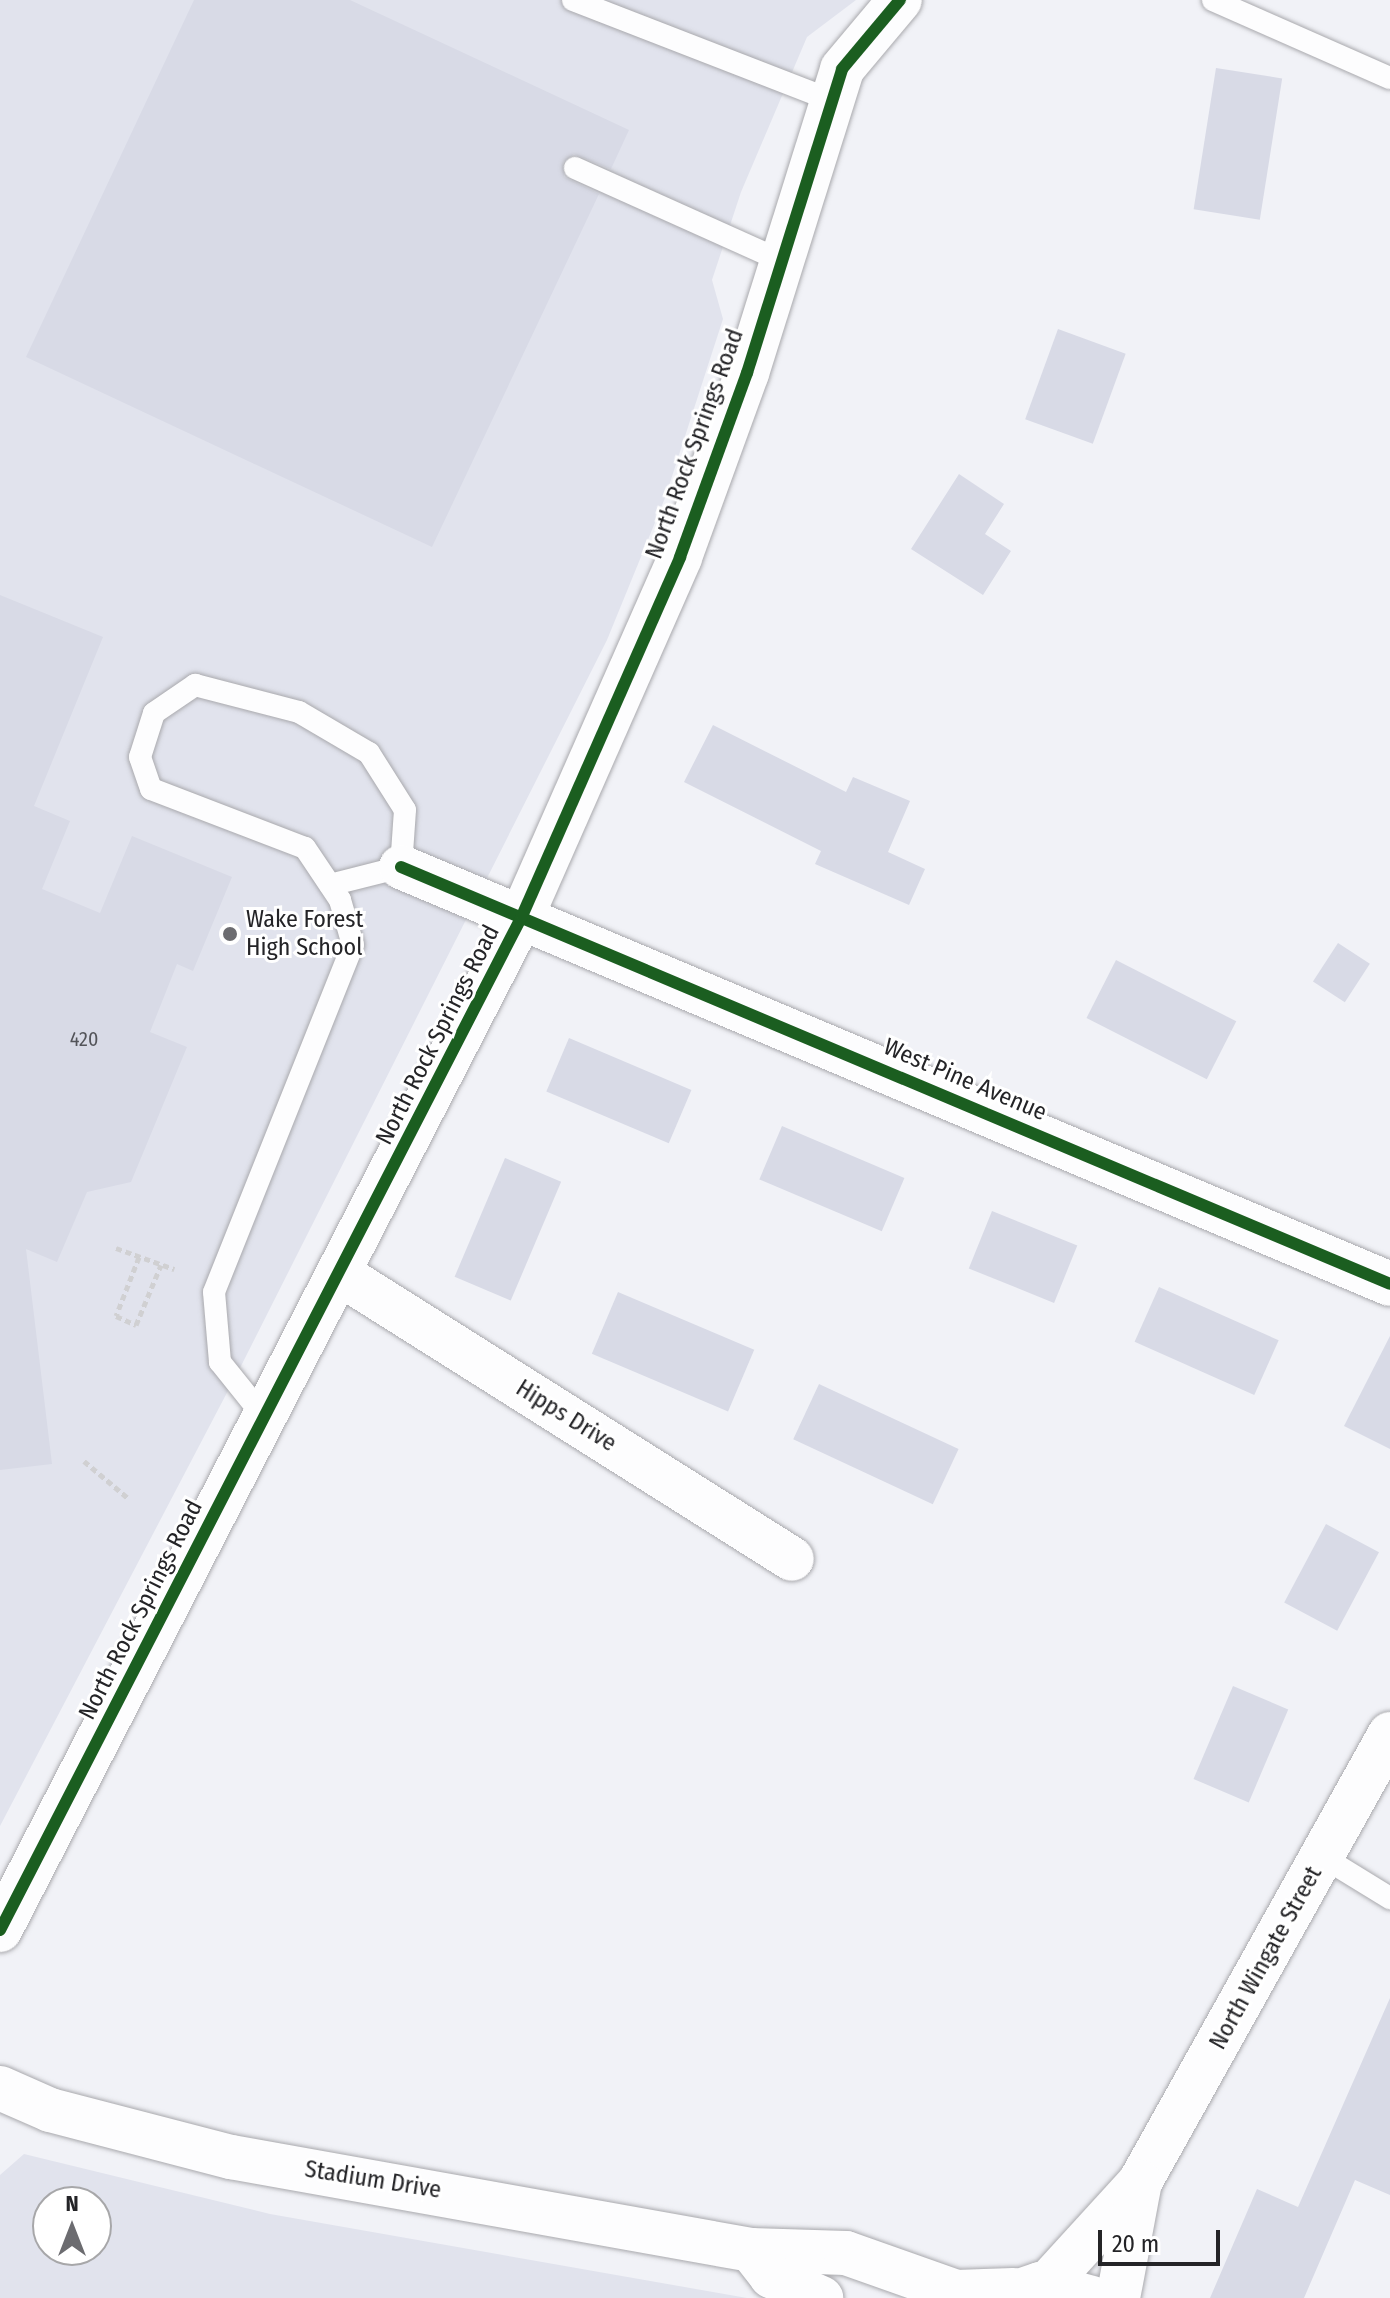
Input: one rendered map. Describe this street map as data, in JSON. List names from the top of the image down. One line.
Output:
{"streets":{"street":["North Rock Springs Road","West Pine Avenue","Hipps Drive","North Wingate Street","Stadium Drive"]},"crossings":[["North Rock Springs Road","West Pine Avenue"],["North Rock Springs Road","Hipps Drive"],["North Wingate Street","Stadium Drive"]],"places":["Wake Forest High School"],"house_numbers":["420"],"scale_bar":"20 m","north":"top"}
